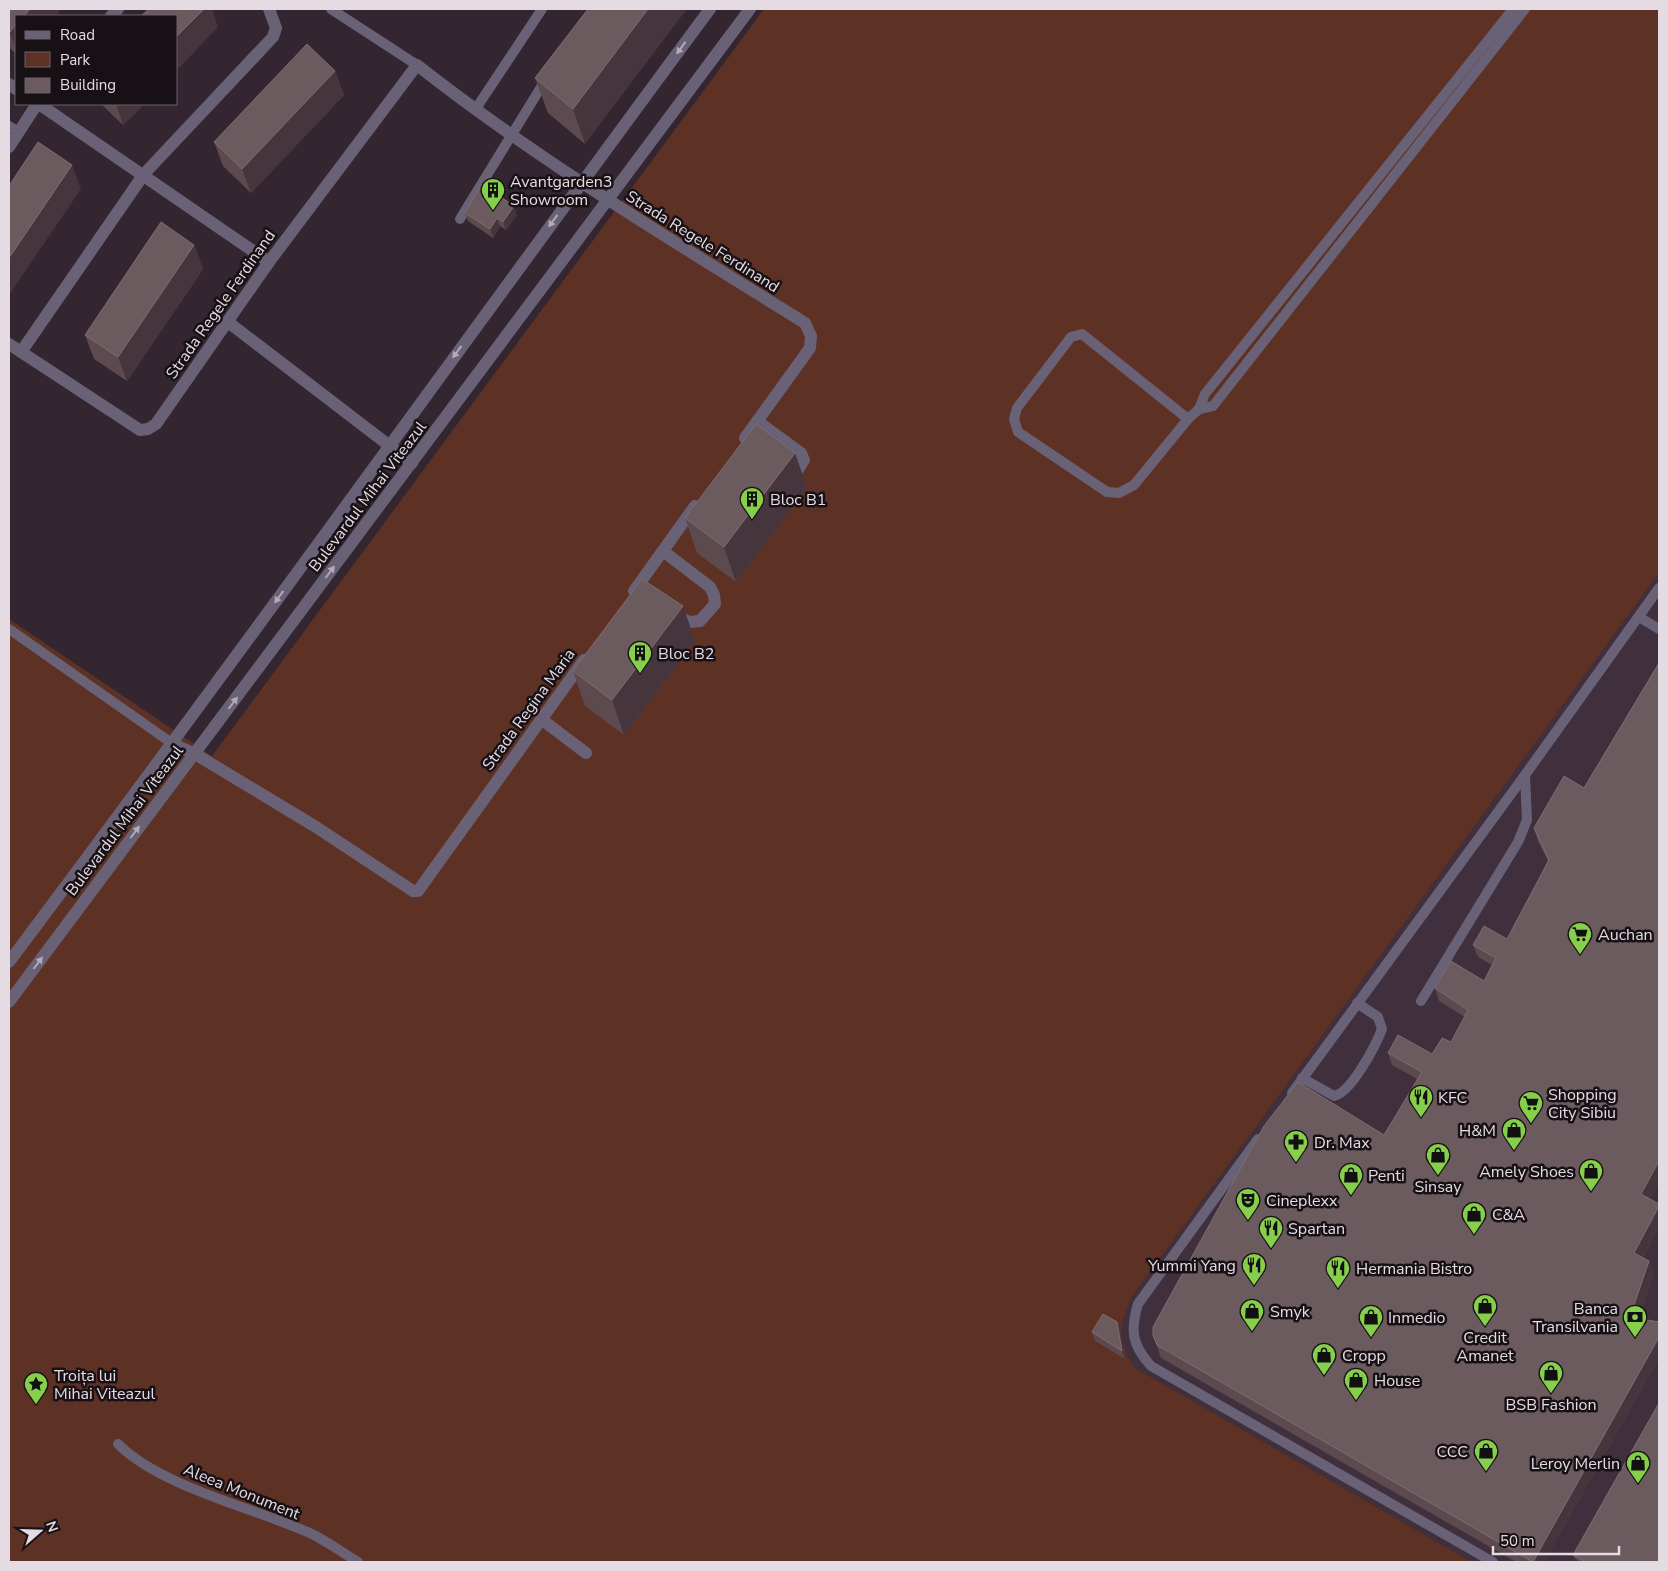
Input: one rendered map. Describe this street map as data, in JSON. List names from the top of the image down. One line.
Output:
{"streets":{"street":["Strada Regele Ferdinand","Bulevardul Mihai Viteazul","Strada Regina Maria"],"lane":["Aleea Monument"]},"crossings":[["Strada Regele Ferdinand","Bulevardul Mihai Viteazul"],["Bulevardul Mihai Viteazul","Strada Regina Maria"]],"places":{"building":["Avantgarden3 Showroom","Bloc B1","Bloc B2"],"supermarket":["Auchan","Shopping City Sibiu"],"restaurant":["KFC","Spartan","Yummi Yang","Hermania Bistro"],"shop":["H&M","Sinsay","Amely Shoes","Penti","C&A","Credit Amanet","Smyk","Inmedio","Cropp","BSB Fashion","House","CCC","Leroy Merlin"],"pharmacy":["Dr. Max"],"theatre":["Cineplexx"],"bank":["Banca Transilvania"],"place":["Troița lui Mihai Viteazul"]},"legend":["Road","Park","Building"],"scale_bar":"50 m","north":"right"}
